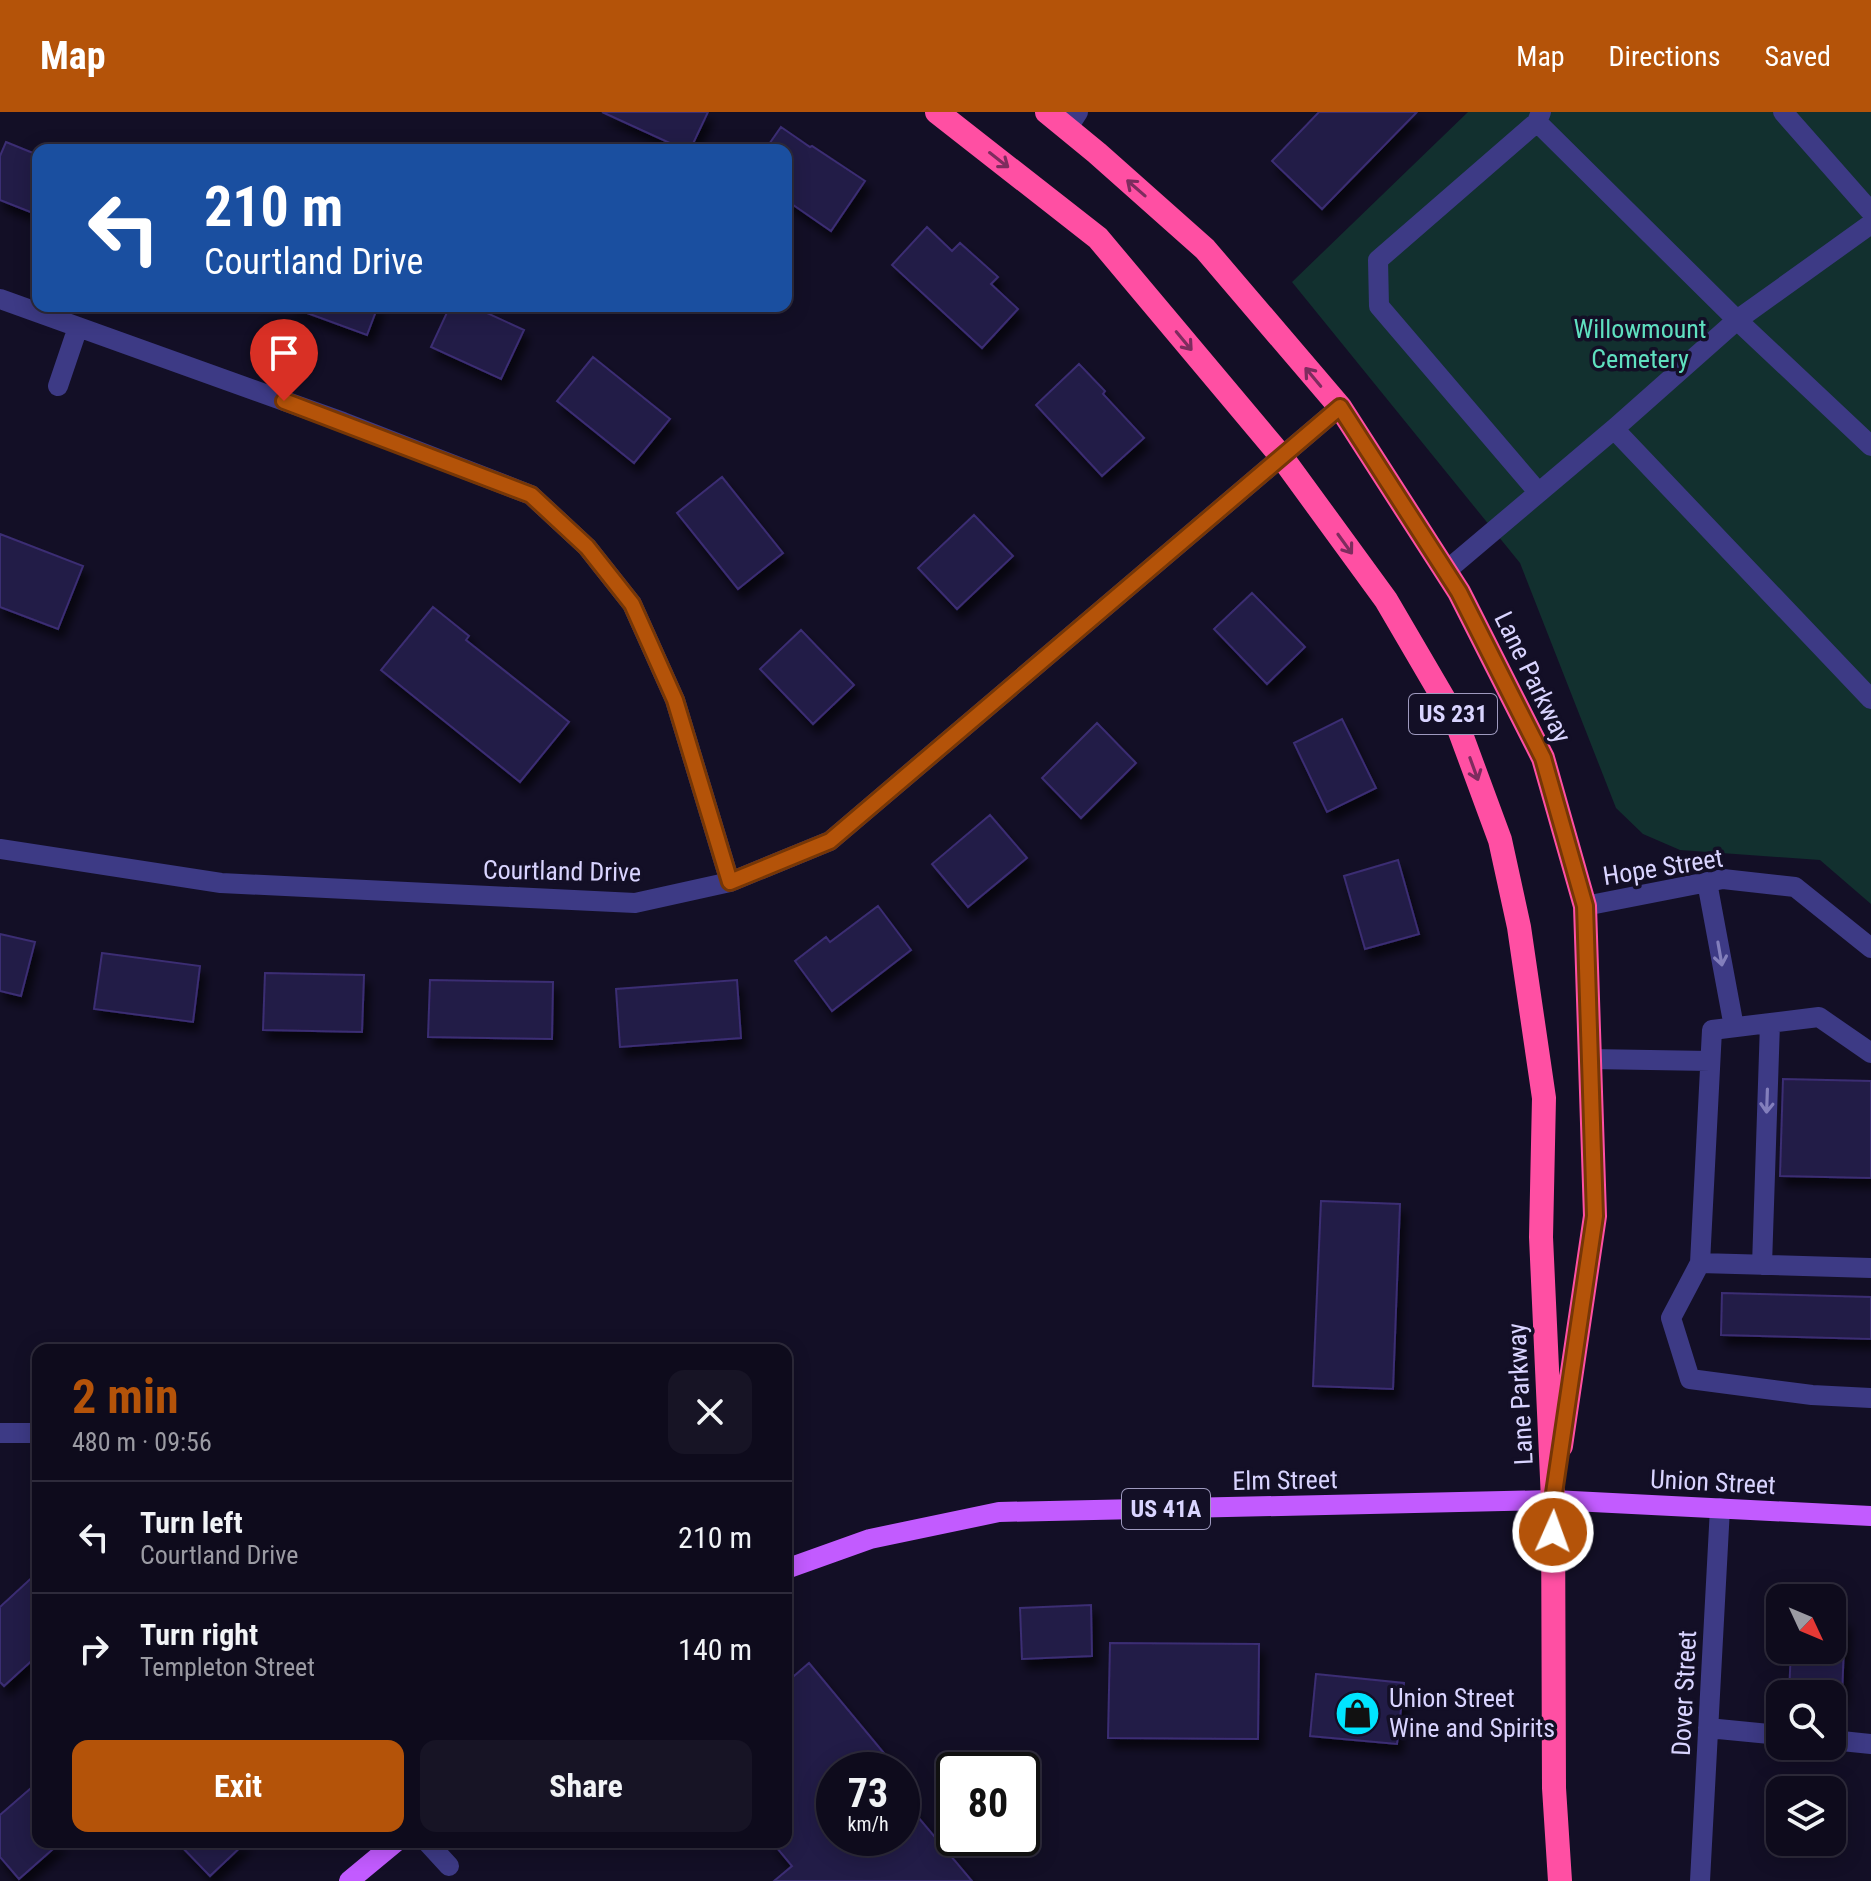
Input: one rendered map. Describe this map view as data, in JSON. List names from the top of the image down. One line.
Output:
{"streets":{"highway":["Lane Parkway","US 231"],"main road":["Elm Street","Union Street","US 41A"],"street":["Hope Street","Courtland Drive","Dover Street"]},"crossings":[["Lane Parkway","US 231"],["Lane Parkway","Hope Street"],["Lane Parkway","Courtland Drive"],["Lane Parkway","Elm Street"],["Lane Parkway","Union Street"],["US 231","Elm Street"],["US 231","Union Street"],["Elm Street","Union Street"],["Union Street","Dover Street"]],"parks":["Willowmount Cemetery"],"places":{"shop":["Union Street Wine and Spirits"]},"north":"bottom right","page":{"header":"Map","nav":["Map","Directions","Saved"],"turn":["210 m","Courtland Drive"],"heading":["2 min","480 m · 09:56"],"list":[{"name":"Turn left","note":"Courtland Drive","value":"210 m"},{"name":"Turn right","note":"Templeton Street","value":"140 m"}],"buttons":["Exit","Share"],"speed":"73 km/h","limit":"80"}}
